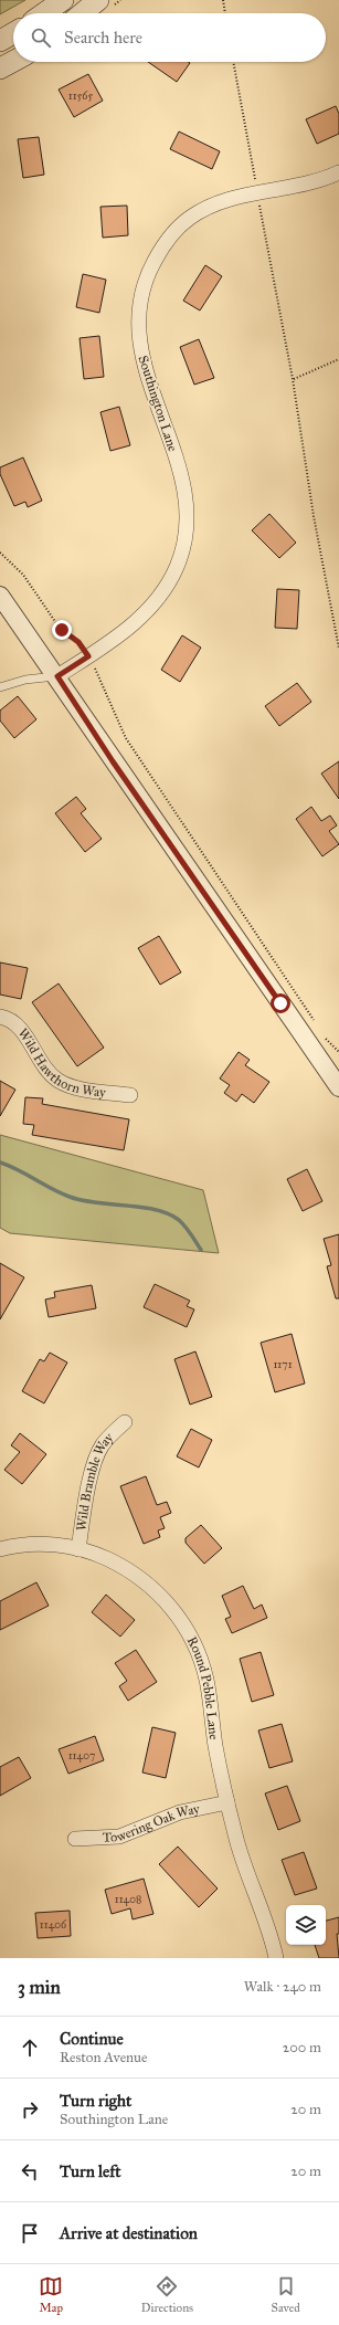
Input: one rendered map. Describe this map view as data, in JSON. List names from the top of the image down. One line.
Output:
{"streets":{"street":["Southington Lane","Wild Hawthorn Way","Wild Bramble Way","Round Pebble Lane","Towering Oak Way"]},"crossings":[["Wild Bramble Way","Round Pebble Lane"],["Round Pebble Lane","Towering Oak Way"]],"house_numbers":["11565","1171","11407","11408","11406"],"page":{"search":"Search here","heading":["3 min","Walk · 240 m"],"list":[["Continue","Reston Avenue","200 m"],["Turn right","Southington Lane","20 m"],["Turn left","20 m"],"Arrive at destination"],"nav":["Map","Directions","Saved"]}}
